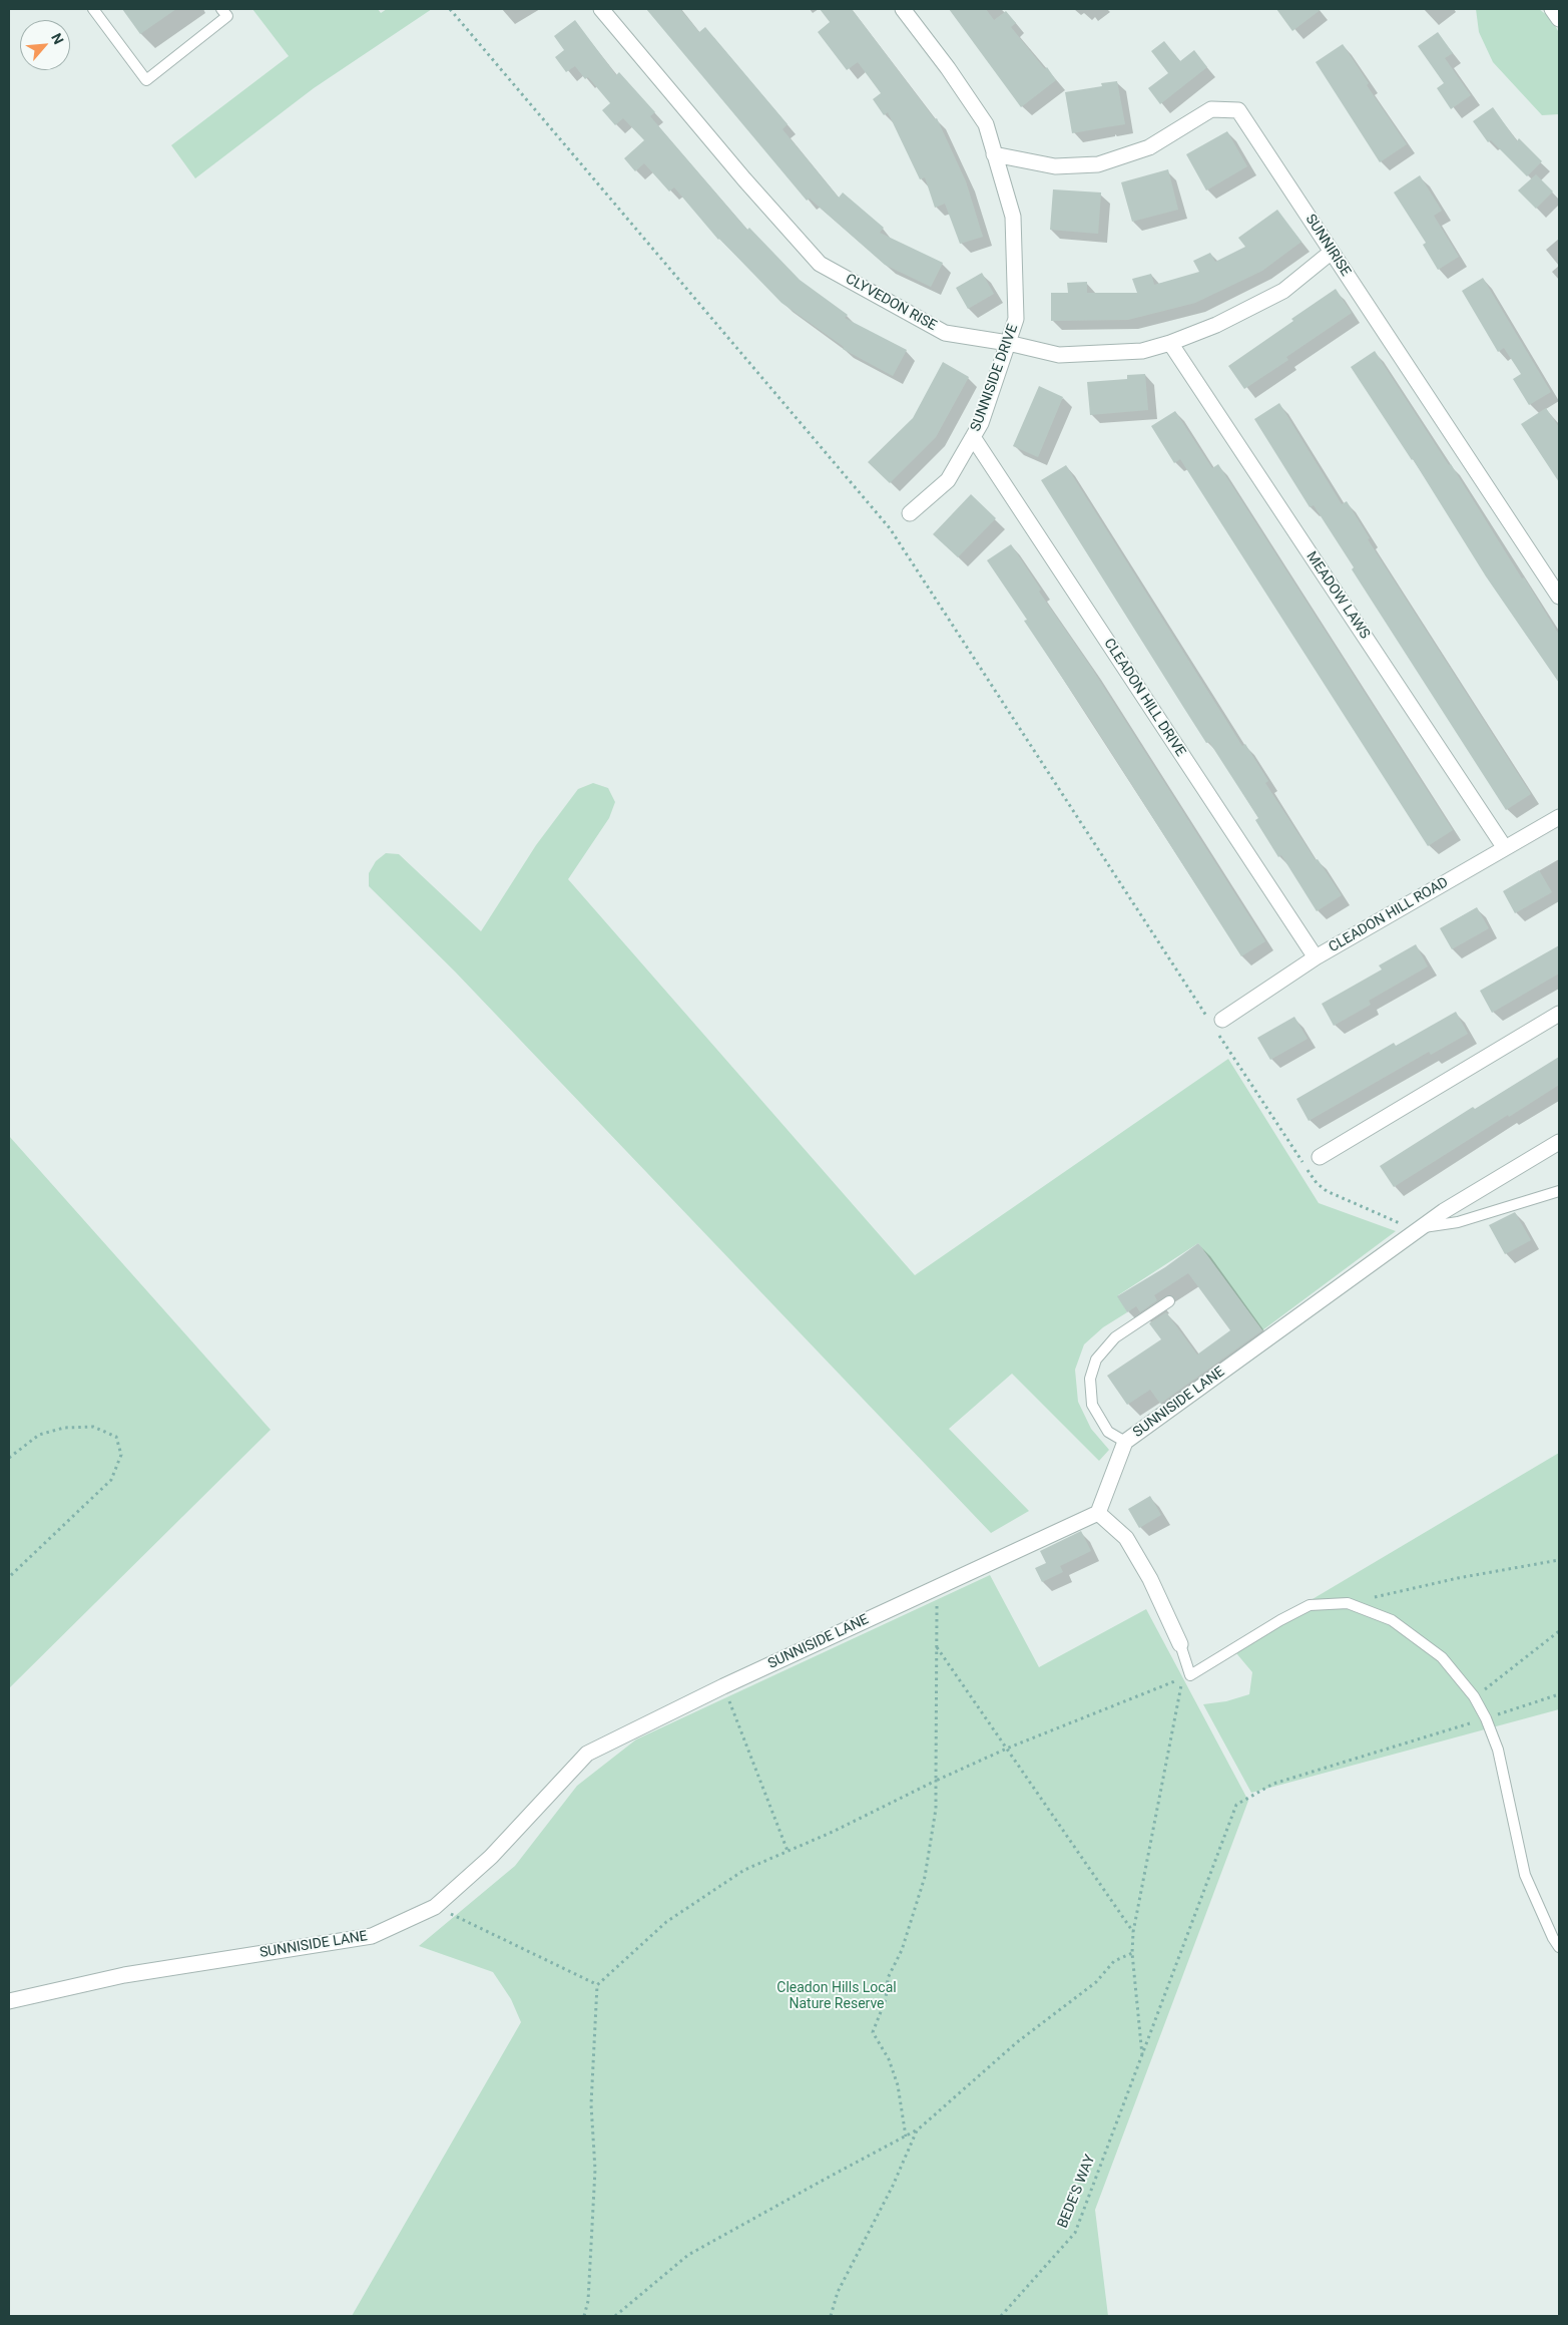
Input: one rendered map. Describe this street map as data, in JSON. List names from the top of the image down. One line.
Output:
{"streets":{"street":["SUNNIRISE","CLYVEDON RISE","SUNNISIDE DRIVE","MEADOW LAWS","CLEADON HILL DRIVE","CLEADON HILL ROAD","SUNNISIDE LANE"],"path":["BEDE'S WAY"]},"crossings":[["SUNNIRISE","CLYVEDON RISE"],["SUNNIRISE","SUNNISIDE DRIVE"],["CLYVEDON RISE","SUNNISIDE DRIVE"],["CLYVEDON RISE","MEADOW LAWS"],["SUNNISIDE DRIVE","CLEADON HILL DRIVE"],["MEADOW LAWS","CLEADON HILL ROAD"],["CLEADON HILL DRIVE","CLEADON HILL ROAD"]],"parks":["Cleadon Hills Local Nature Reserve"],"north":"top right"}
